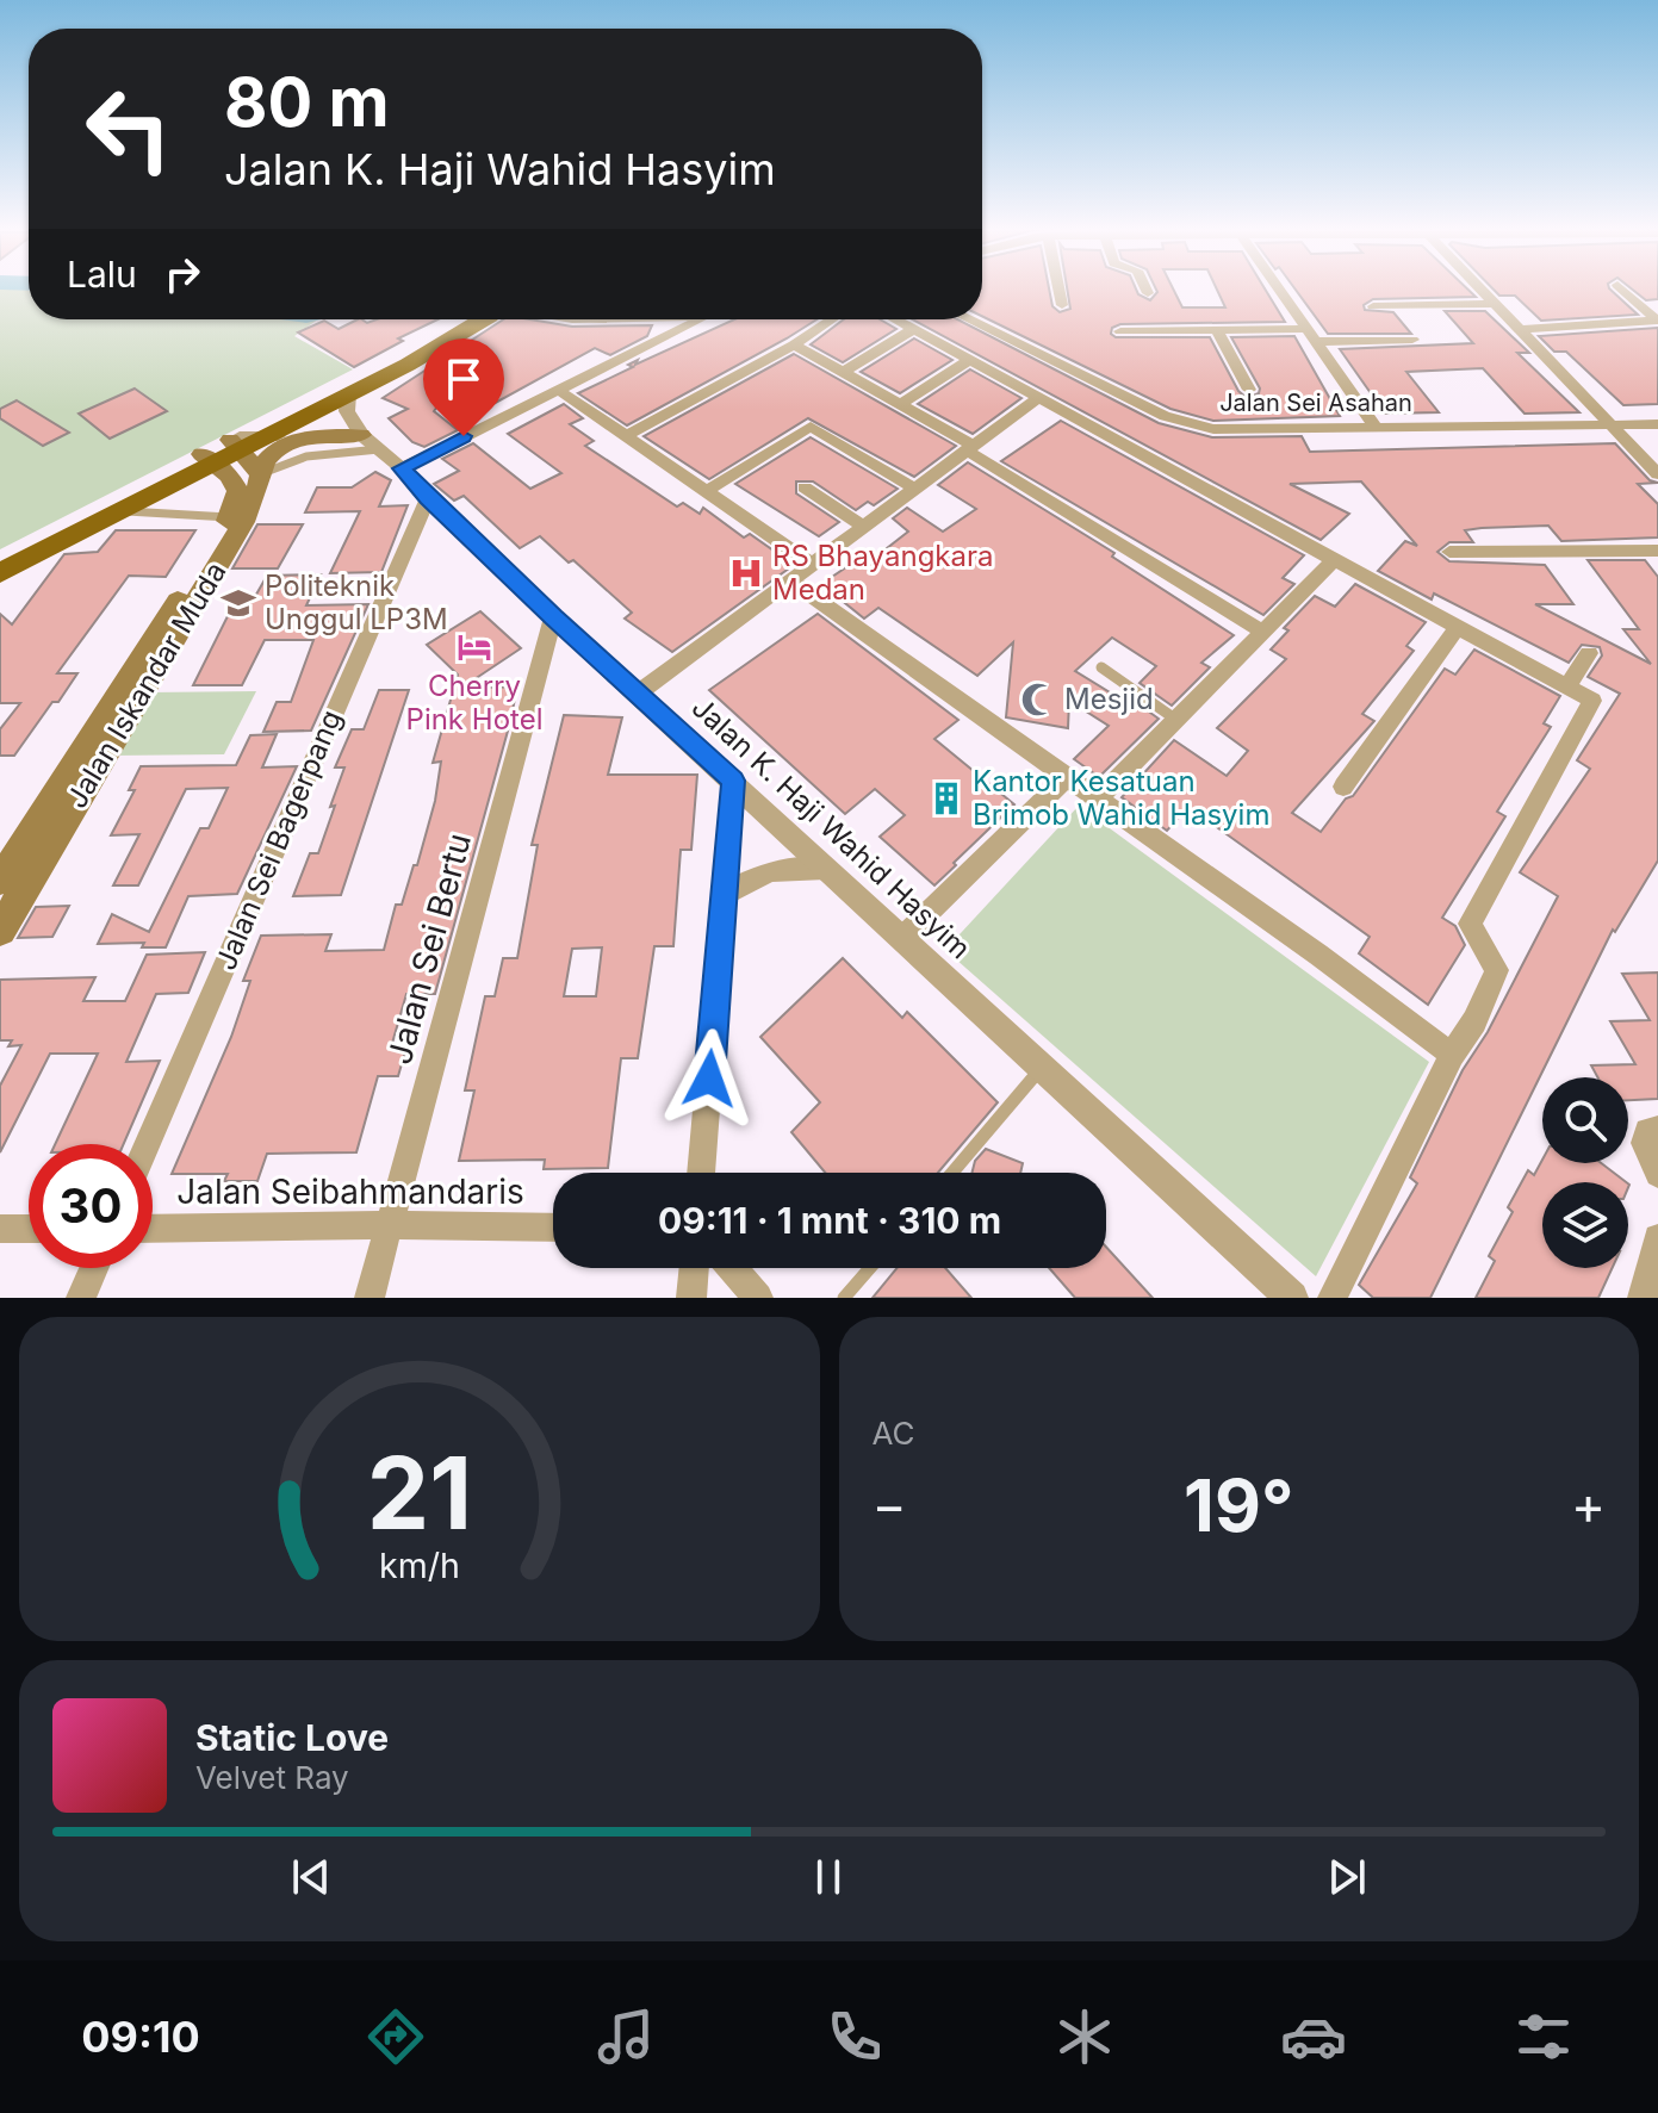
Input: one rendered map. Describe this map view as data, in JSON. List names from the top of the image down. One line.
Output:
{"streets":{"main road":["Jalan Iskandar Muda"],"street":["Jalan Sei Asahan","Jalan K. Haji Wahid Hasyim","Jalan Sei Bagerpang","Jalan Sei Bertu","Jalan Seibahmandaris"]},"crossings":[["Jalan K. Haji Wahid Hasyim","Jalan Sei Bagerpang"],["Jalan K. Haji Wahid Hasyim","Jalan Sei Bertu"],["Jalan Sei Bertu","Jalan Seibahmandaris"]],"places":{"hospital":["RS Bhayangkara Medan"],"school or university":["Politeknik Unggul LP3M"],"hotel":["Cherry Pink Hotel"],"mosque":["Mesjid"],"building":["Kantor Kesatuan Brimob Wahid Hasyim"]},"page":{"turn":["80 m","Jalan K. Haji Wahid Hasyim"],"then":"Lalu","limit":"30","trip":"09:11 · 1 mnt · 310 m","tile":"AC","heat":["−","19°","+"],"song":["Static Love","Velvet Ray"],"tabs":"09:10","gauge":["21","km/h"]}}
